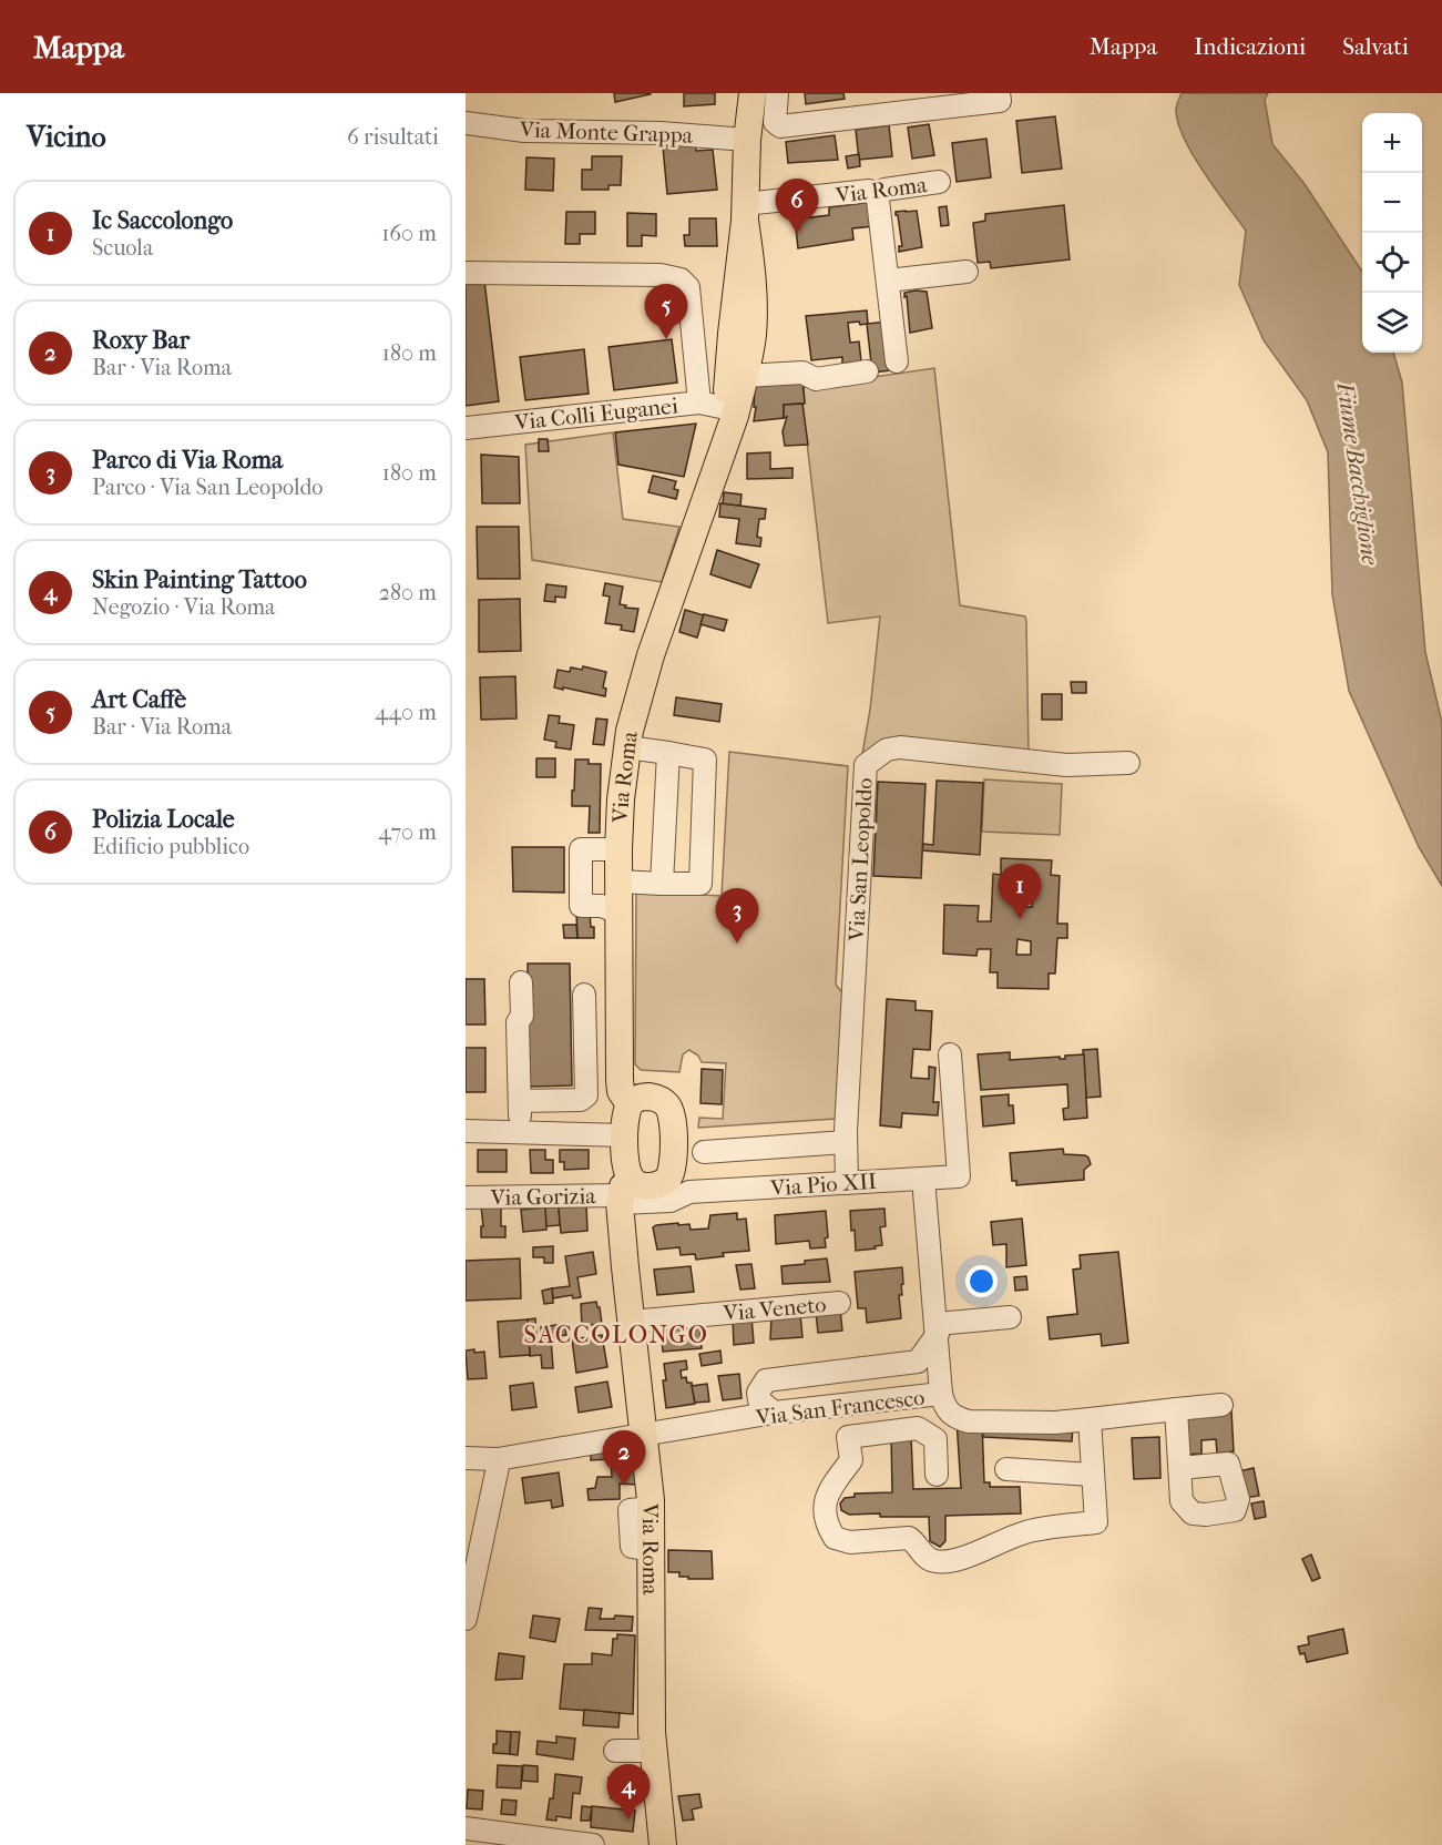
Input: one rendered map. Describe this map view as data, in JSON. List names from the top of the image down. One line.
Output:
{"streets":{"main road":["Via Roma"],"street":["Via Monte Grappa","Via Colli Euganei","Via San Leopoldo","Via Pio XII","Via Gorizia","Via Veneto","Via San Francesco"]},"crossings":[["Via Monte Grappa","Via Roma"],["Via Roma","Via Colli Euganei"],["Via Roma","Via Gorizia"],["Via Roma","Via Veneto"],["Via Roma","Via San Francesco"],["Via San Leopoldo","Via Pio XII"],["Via Pio XII","Via San Francesco"]],"districts":["SACCOLONGO"],"water":["Fiume Bacchiglione"],"page":{"header":"Mappa","nav":["Mappa","Indicazioni","Salvati"],"heading":["Vicino","6 risultati"],"map_buttons":["+","−"],"pins":["6","5","1","3","2","4"],"list":[{"mark":"1","name":"Ic Saccolongo","note":"Scuola","value":"160 m"},{"mark":"2","name":"Roxy Bar","note":"Bar · Via Roma","value":"180 m"},{"mark":"3","name":"Parco di Via Roma","note":"Parco · Via San Leopoldo","value":"180 m"},{"mark":"4","name":"Skin Painting Tattoo","note":"Negozio · Via Roma","value":"280 m"},{"mark":"5","name":"Art Caffè","note":"Bar · Via Roma","value":"440 m"},{"mark":"6","name":"Polizia Locale","note":"Edificio pubblico","value":"470 m"}]}}
